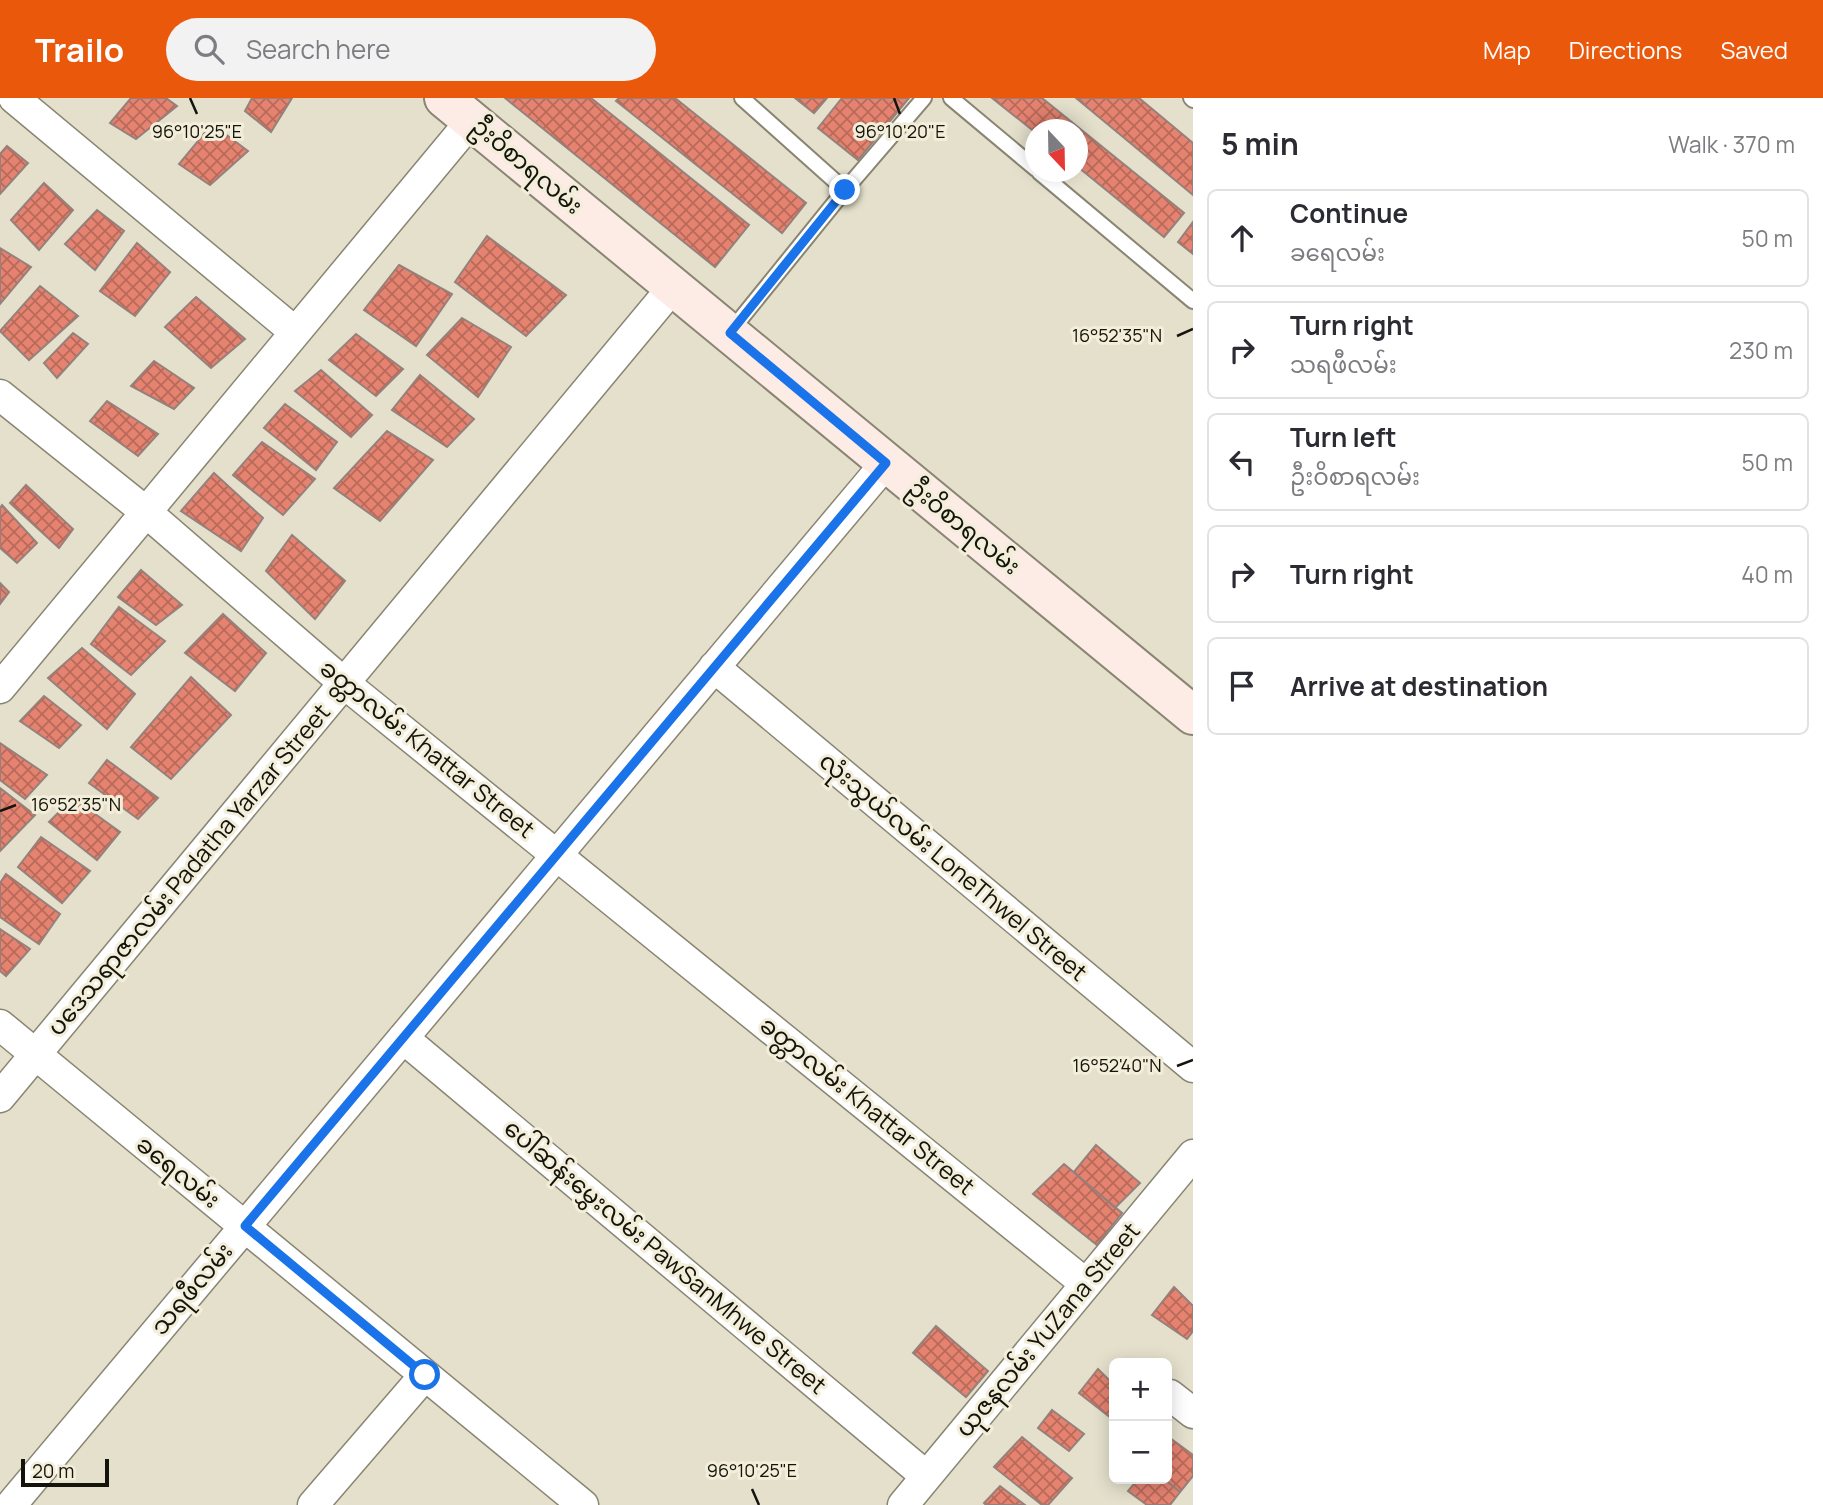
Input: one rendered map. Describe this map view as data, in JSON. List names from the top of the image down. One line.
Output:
{"streets":{"main road":["ဦးဝိစာရလမ်း"],"street":["ခတ္တာလမ်း Khattar Street","လုံးသွယ်လမ်း LoneThwel Street","ပဒေသရာဇာလမ်း Padatha Yarzar Street","ခရေလမ်း","ပေါ်ဆန်းမွှေးလမ်း PawSanMhwe Street","သရဖီလမ်း","ယုဇနလမ်း YuZana Street"]},"crossings":[["ဦးဝိစာရလမ်း","ပဒေသရာဇာလမ်း Padatha Yarzar Street"],["ဦးဝိစာရလမ်း","သရဖီလမ်း"],["ခတ္တာလမ်း Khattar Street","ပဒေသရာဇာလမ်း Padatha Yarzar Street"],["ခတ္တာလမ်း Khattar Street","သရဖီလမ်း"],["ခတ္တာလမ်း Khattar Street","ယုဇနလမ်း YuZana Street"],["လုံးသွယ်လမ်း LoneThwel Street","သရဖီလမ်း"],["ပဒေသရာဇာလမ်း Padatha Yarzar Street","ခရေလမ်း"],["ခရေလမ်း","သရဖီလမ်း"],["ပေါ်ဆန်းမွှေးလမ်း PawSanMhwe Street","သရဖီလမ်း"],["ပေါ်ဆန်းမွှေးလမ်း PawSanMhwe Street","ယုဇနလမ်း YuZana Street"]],"scale_bar":"20 m","north":"bottom","page":{"header":"Trailo","search":"Search here","nav":["Map","Directions","Saved"],"heading":["5 min","Walk · 370 m"],"list":[["Continue","ခရေလမ်း","50 m"],["Turn right","သရဖီလမ်း","230 m"],["Turn left","ဦးဝိစာရလမ်း","50 m"],["Turn right","40 m"],"Arrive at destination"],"map_buttons":["+","−"],"scale":"20 m"},"coordinates":["96°10'25\"E","96°10'20\"E","16°52'35\"N","16°52'40\"N"]}
